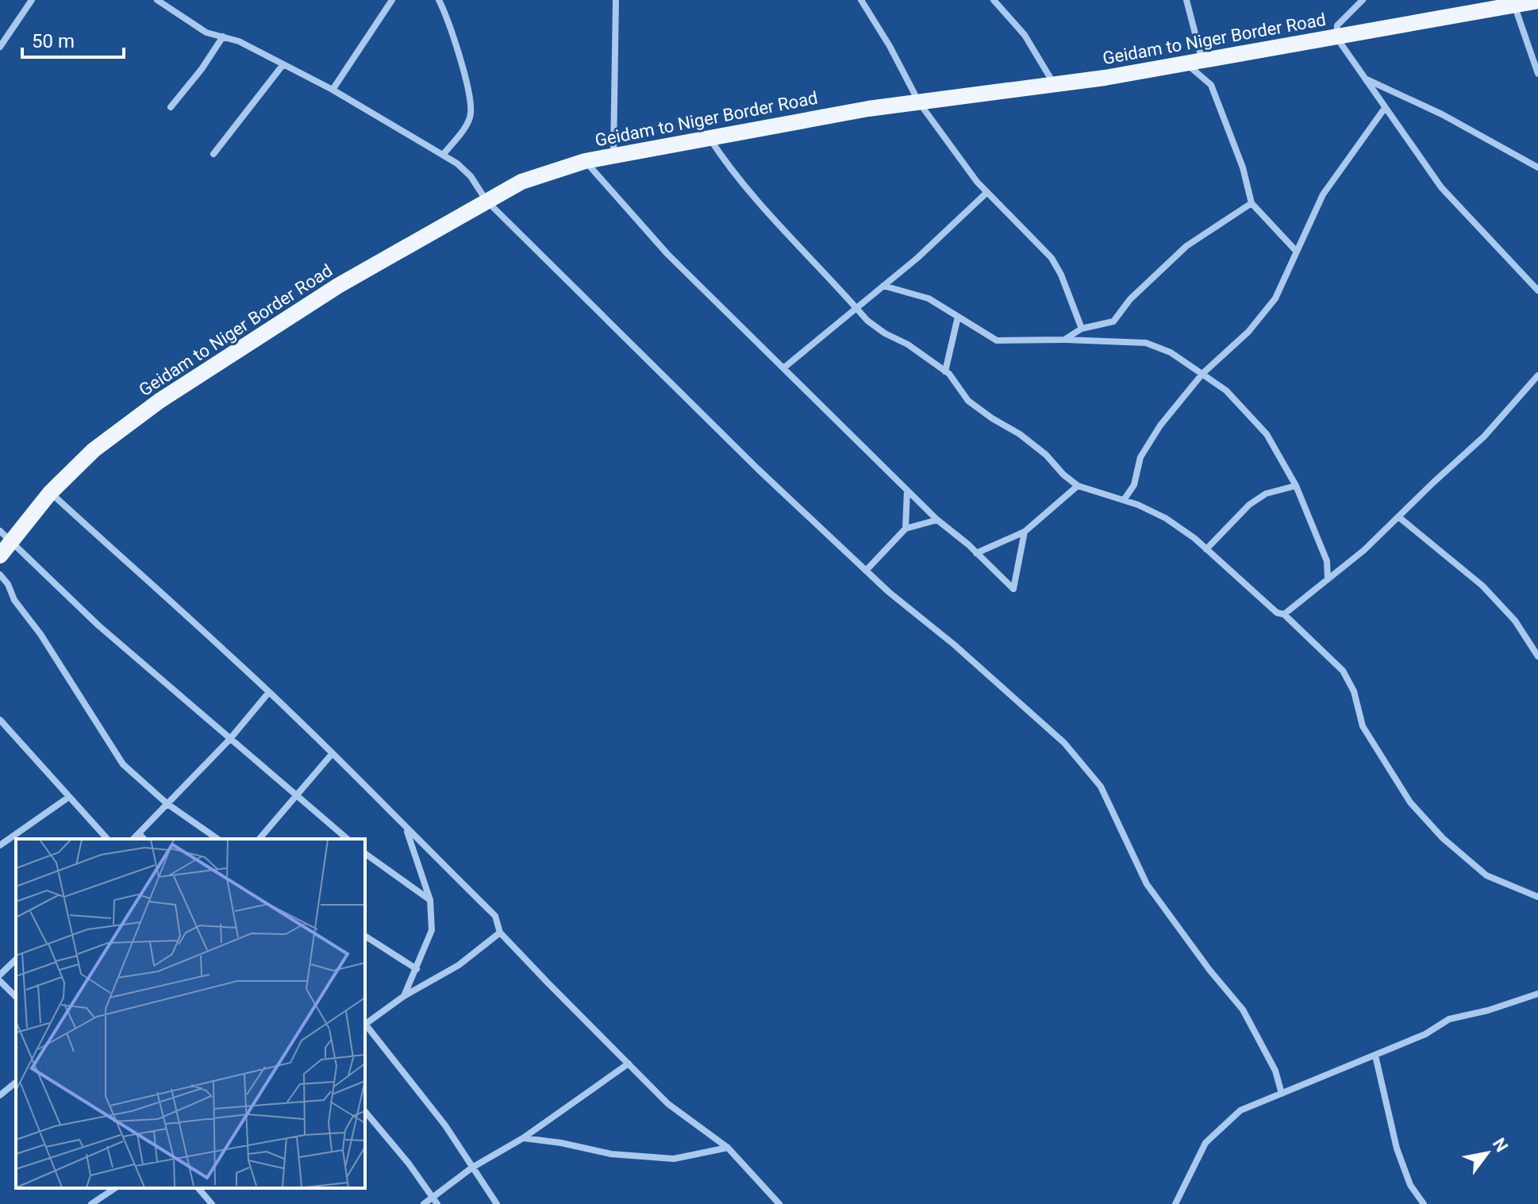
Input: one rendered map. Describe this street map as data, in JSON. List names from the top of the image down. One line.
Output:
{"streets":{"main road":["Geidam to Niger Border Road"]},"scale_bar":"50 m","north":"top right"}
